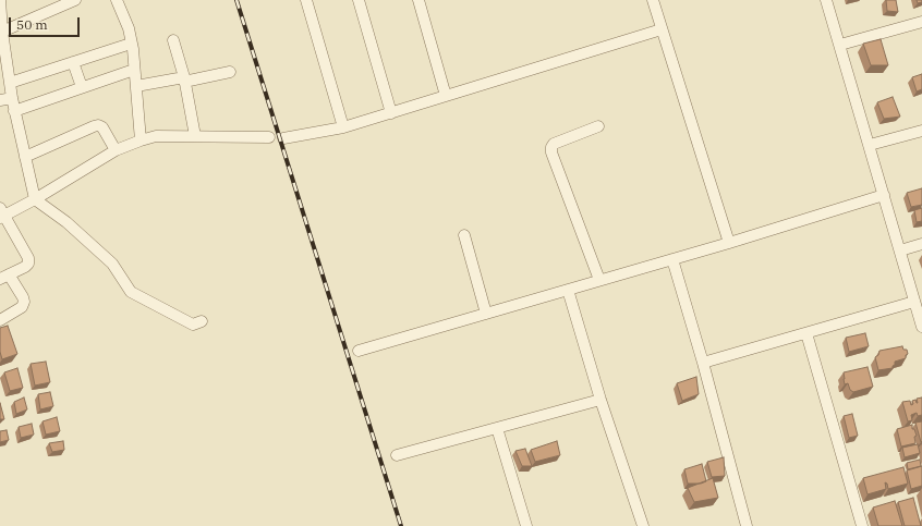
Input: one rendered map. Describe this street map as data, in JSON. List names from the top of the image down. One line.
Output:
{"scale_bar":"50 m"}
